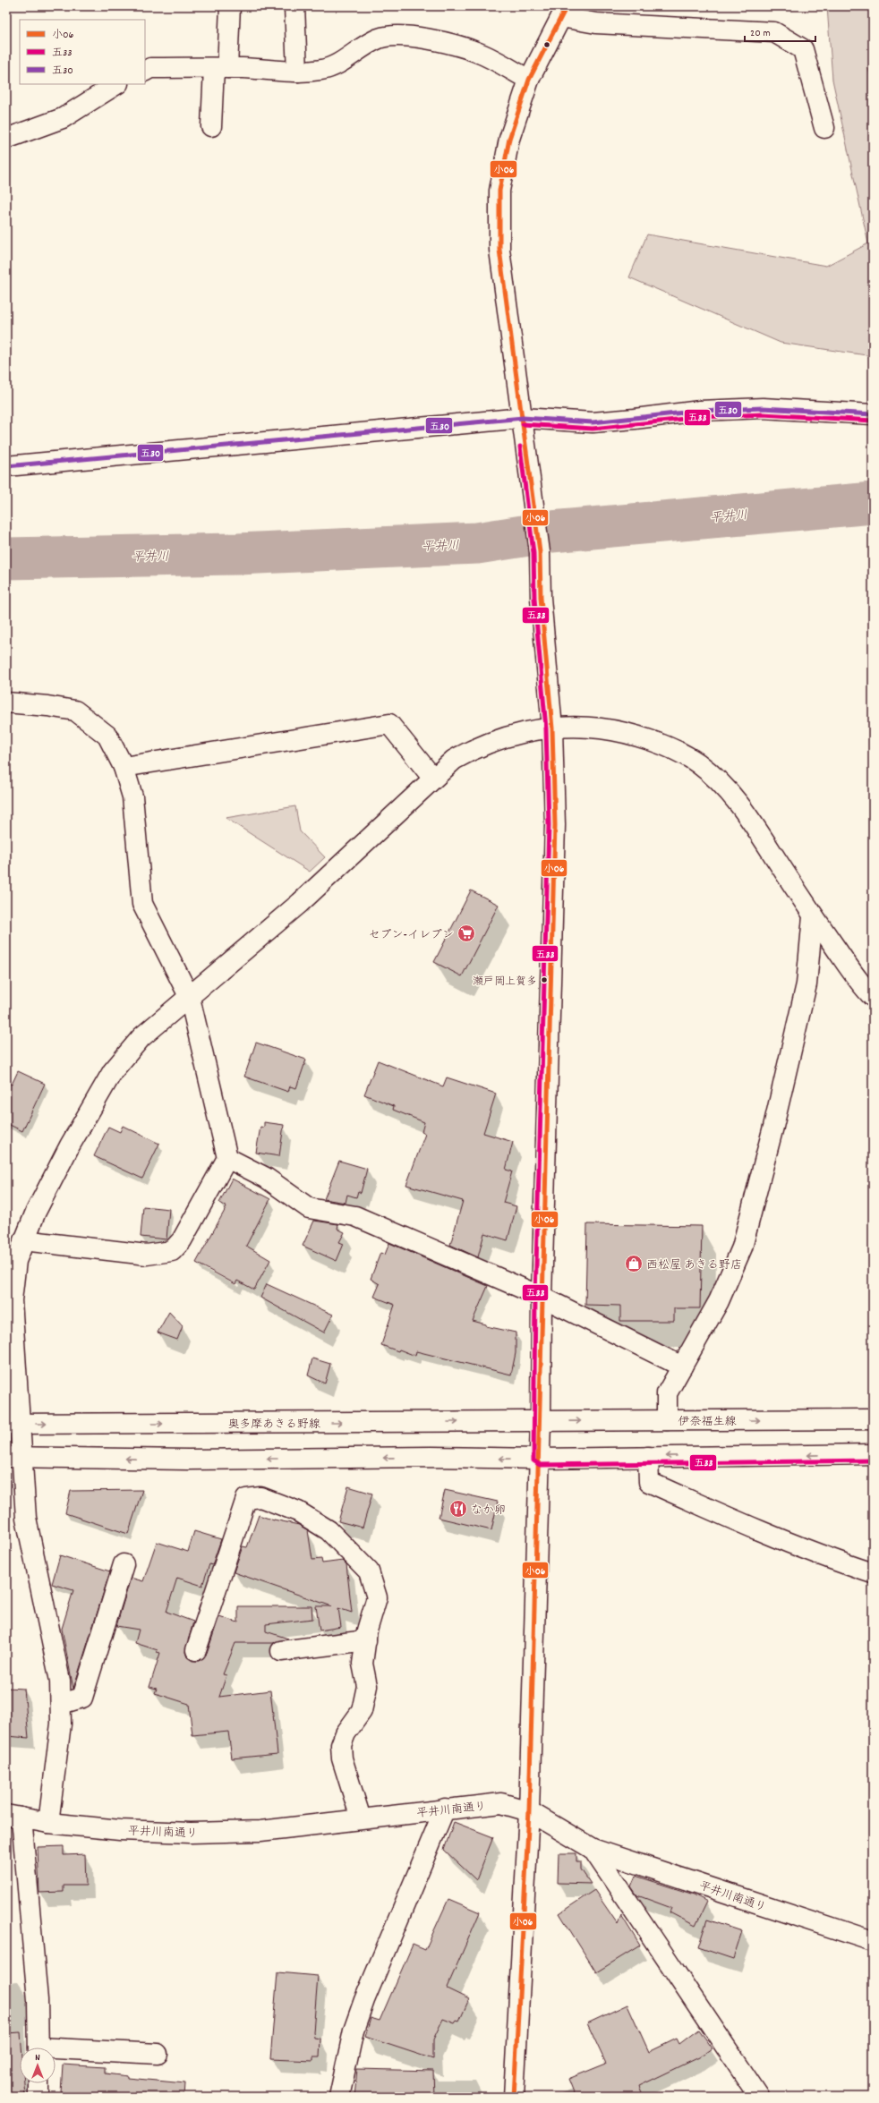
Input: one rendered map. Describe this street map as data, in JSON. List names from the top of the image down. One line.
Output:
{"streets":{"main road":["伊奈福生線","奥多摩あきる野線","平井川南通り"]},"crossings":[["伊奈福生線","奥多摩あきる野線"]],"water":["平井川"],"places":{"supermarket":["セブン-イレブン"],"other":["瀬戸岡上賀多"],"shop":["西松屋 あきる野店"],"restaurant":["なか卵"]},"lines":["transit line 小06","transit line 五30","transit line 五33"],"legend":["小06","五33","五30"],"scale_bar":"20 m","north":"top"}
